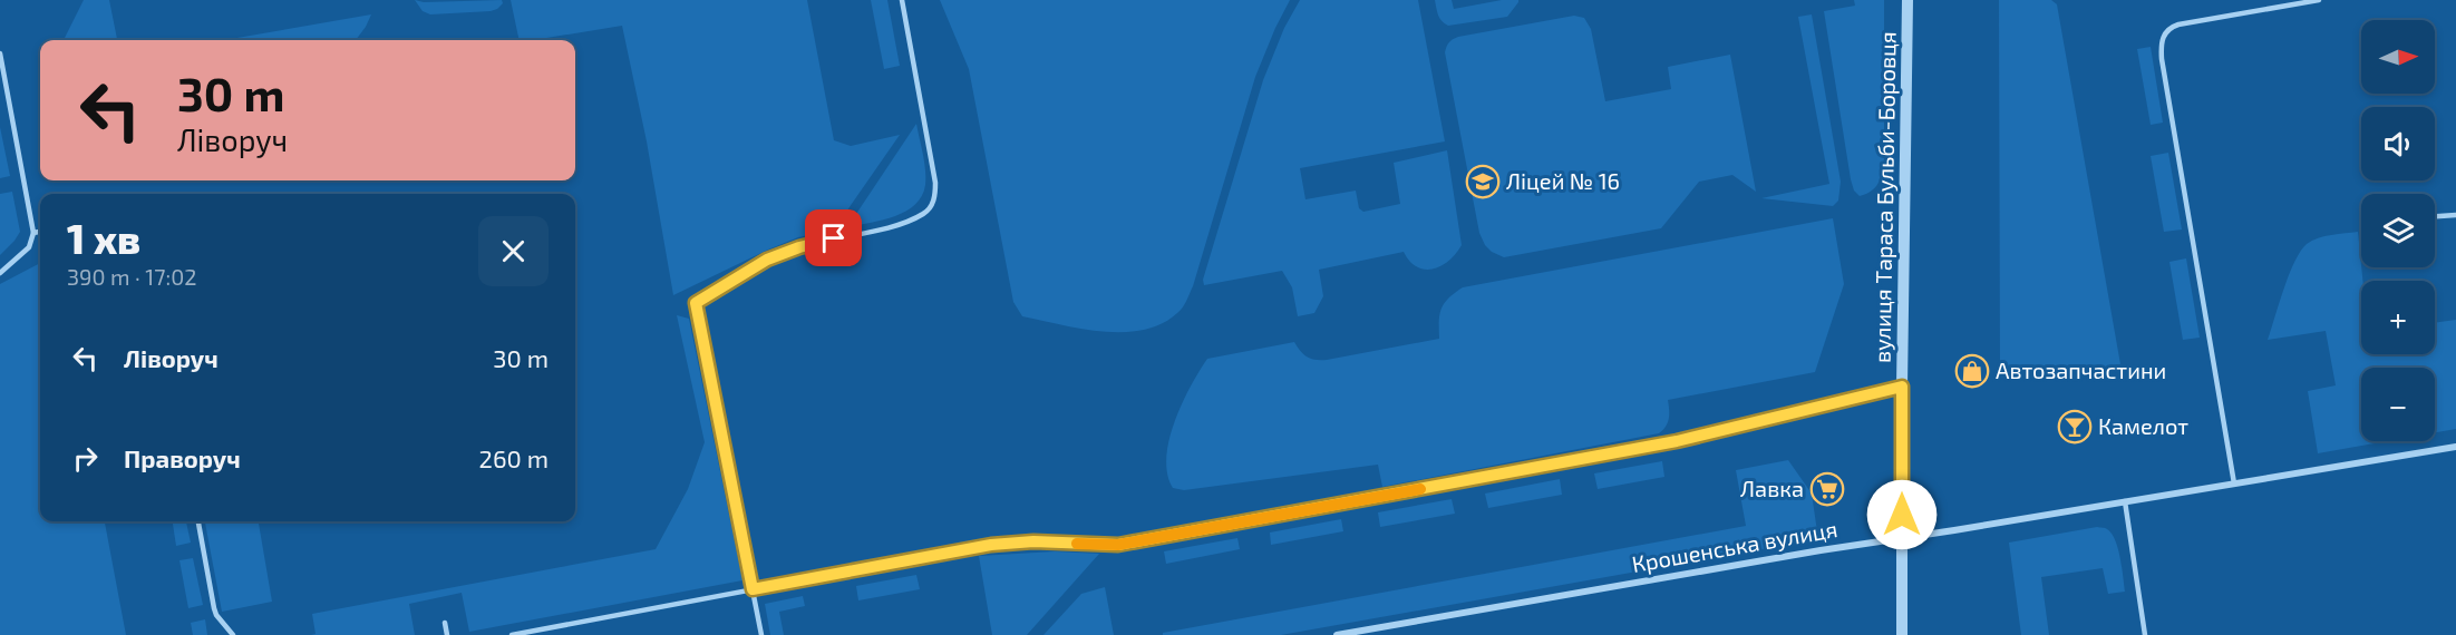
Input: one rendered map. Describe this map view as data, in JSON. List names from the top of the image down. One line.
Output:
{"streets":{"street":["вулиця Тараса Бульби-Боровця","Крошенська вулиця"]},"crossings":[["вулиця Тараса Бульби-Боровця","Крошенська вулиця"]],"places":{"school or university":["Ліцей № 16"],"shop":["Автозапчастини"],"bar":["Камелот"],"supermarket":["Лавка"]},"north":"right","page":{"map_buttons":["+","−"],"turn":["30 m","Ліворуч"],"heading":["1 хв","390 m · 17:02"],"list":[{"name":"Ліворуч","value":"30 m"},{"name":"Праворуч","value":"260 m"}]}}
